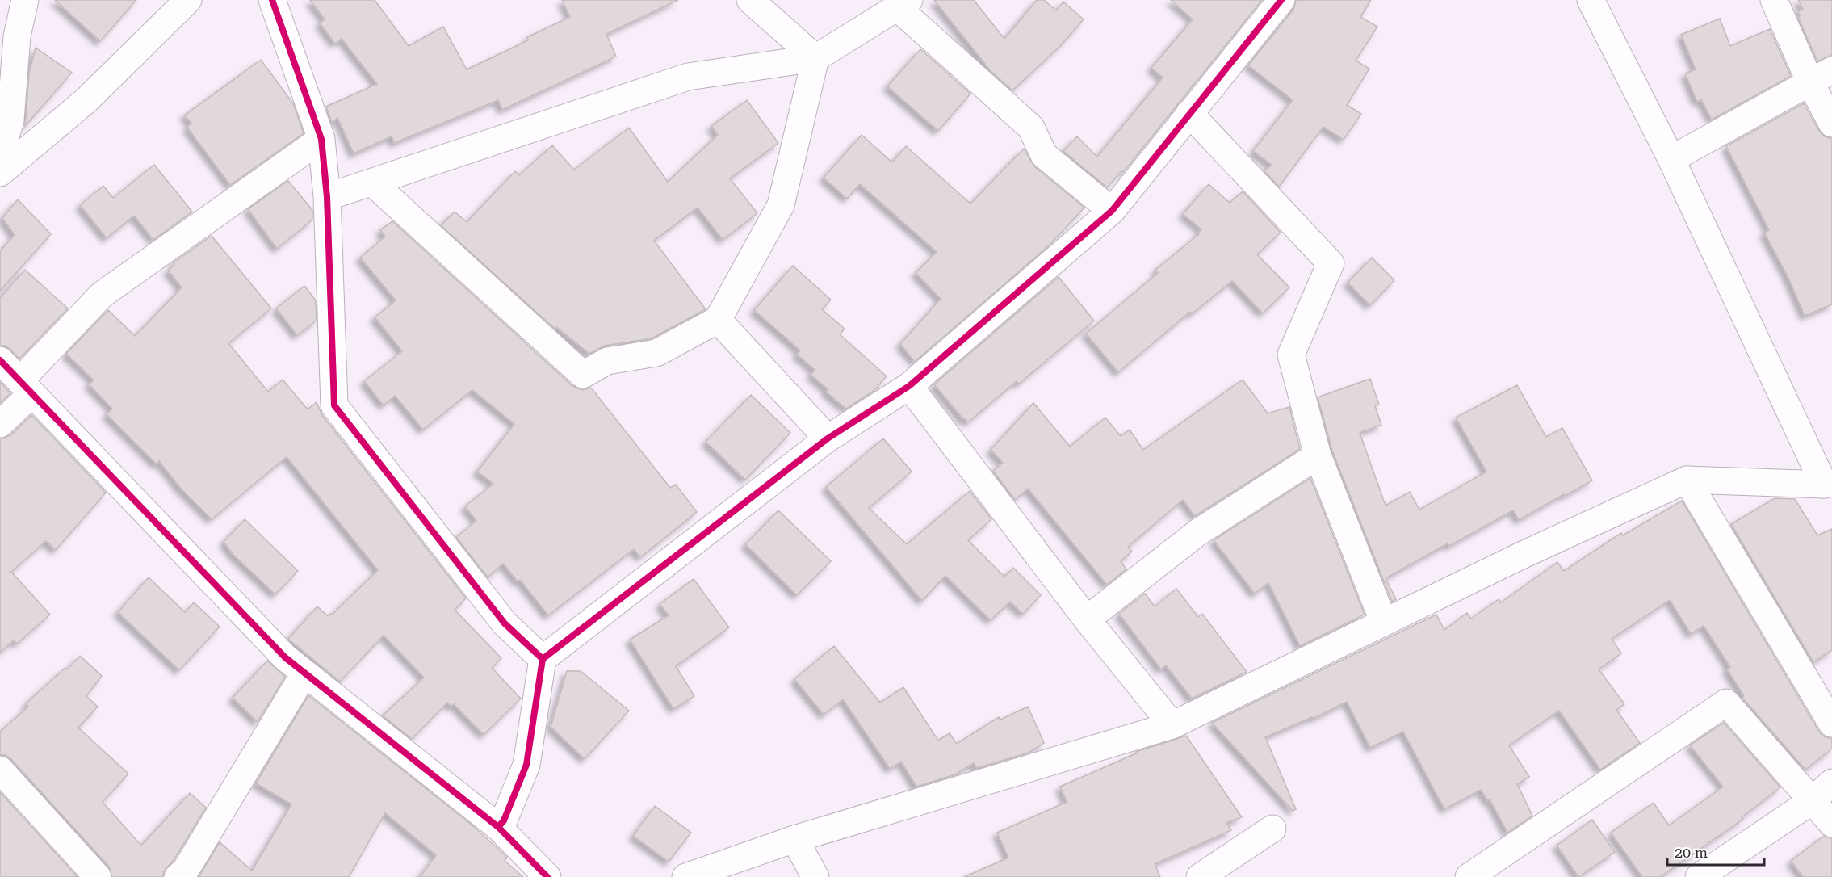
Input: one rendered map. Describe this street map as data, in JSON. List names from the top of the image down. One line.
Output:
{"scale_bar":"20 m"}
